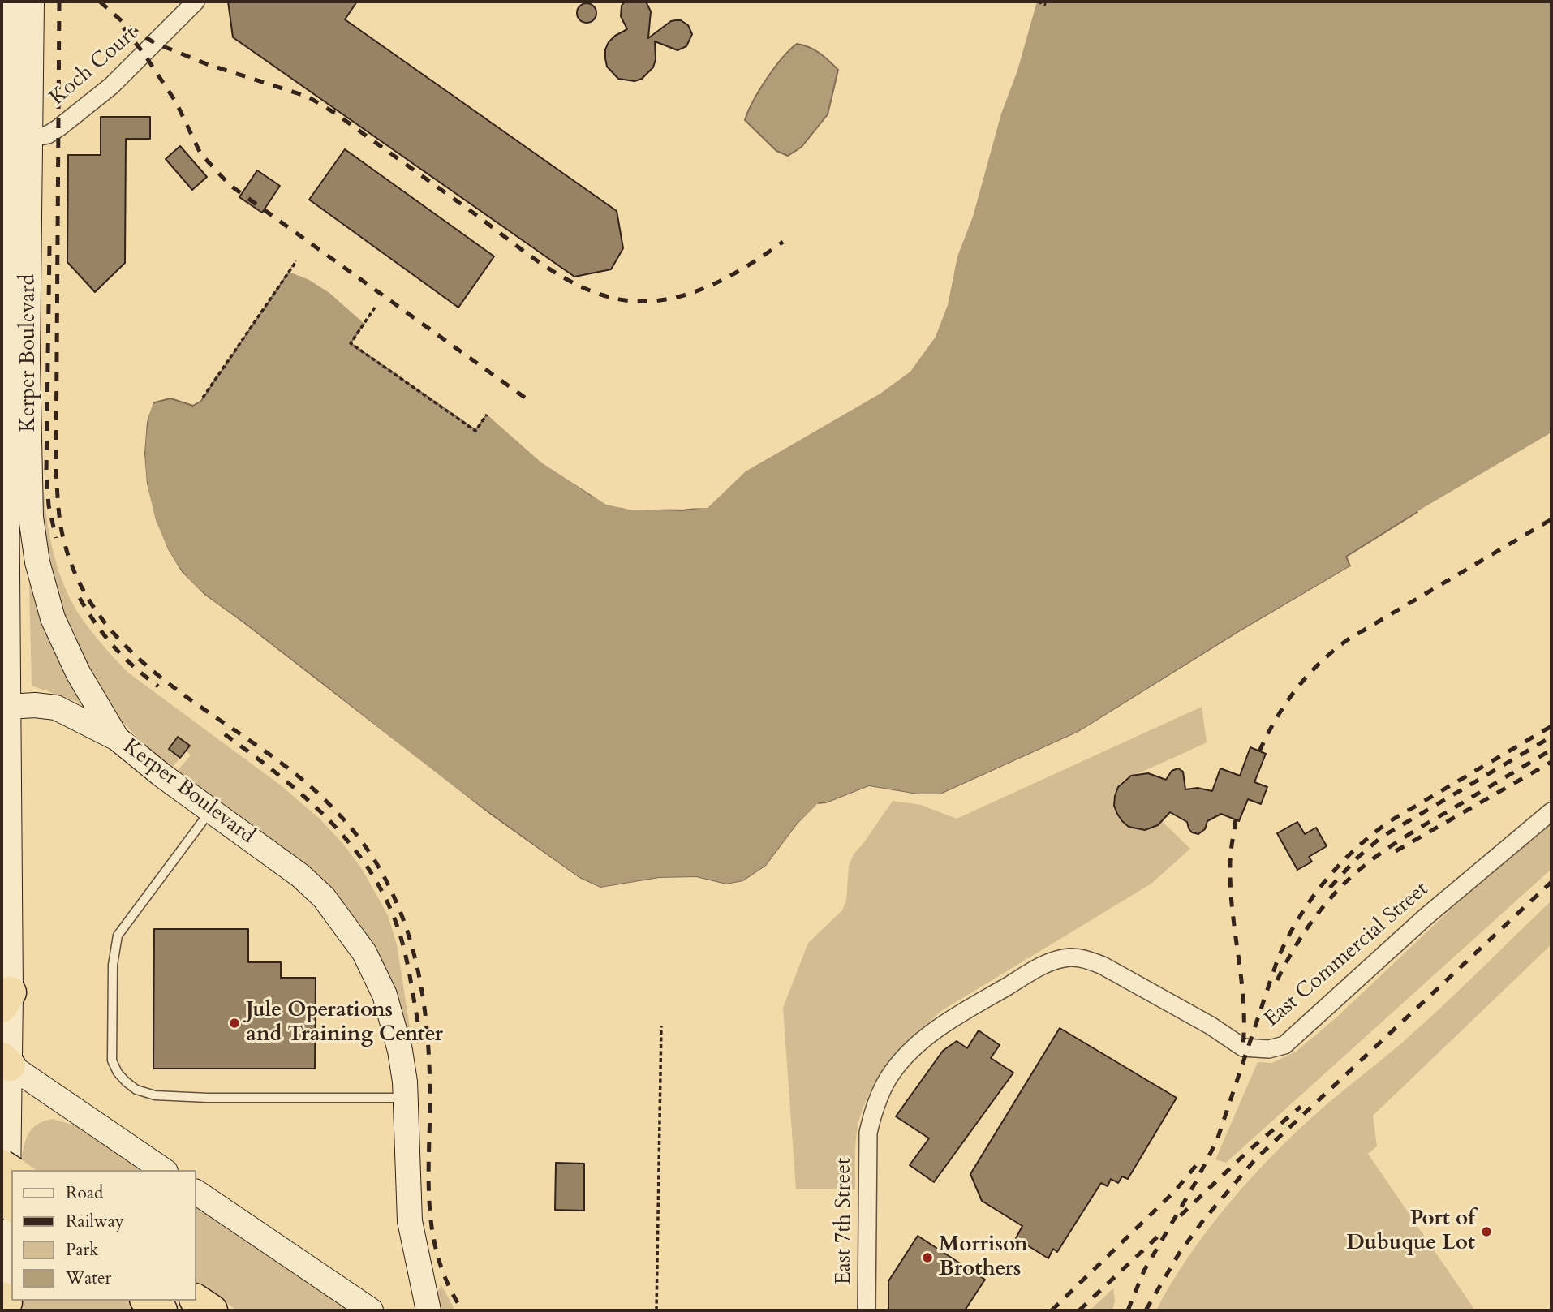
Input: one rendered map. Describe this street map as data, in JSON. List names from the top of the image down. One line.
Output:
{"streets":{"main road":["Kerper Boulevard"],"street":["Koch Court","East Commercial Street","East 7th Street"]},"crossings":[["Koch Court","Kerper Boulevard"],["East Commercial Street","East 7th Street"]],"places":["Jule Operations and Training Center","Port of Dubuque Lot","Morrison Brothers"],"legend":["Road","Railway","Park","Water"]}
